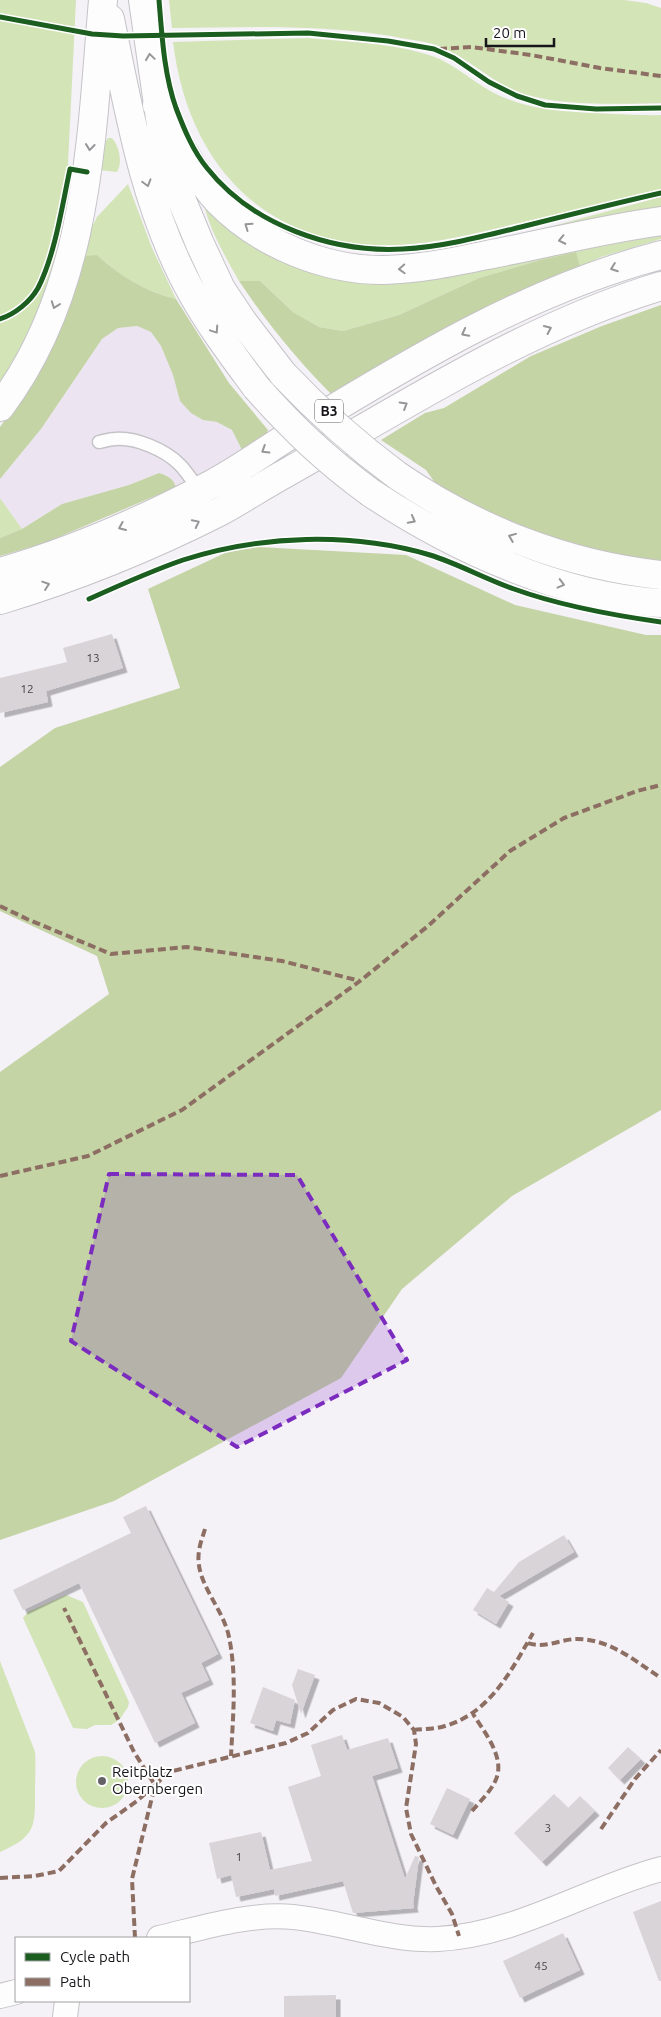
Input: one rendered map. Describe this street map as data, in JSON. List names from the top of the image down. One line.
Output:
{"streets":{"main road":["B3"]},"places":["Reitplatz Obernbergen"],"house_numbers":["13","12","3","1","45"],"legend":["Cycle path","Path"],"scale_bar":"20 m"}
